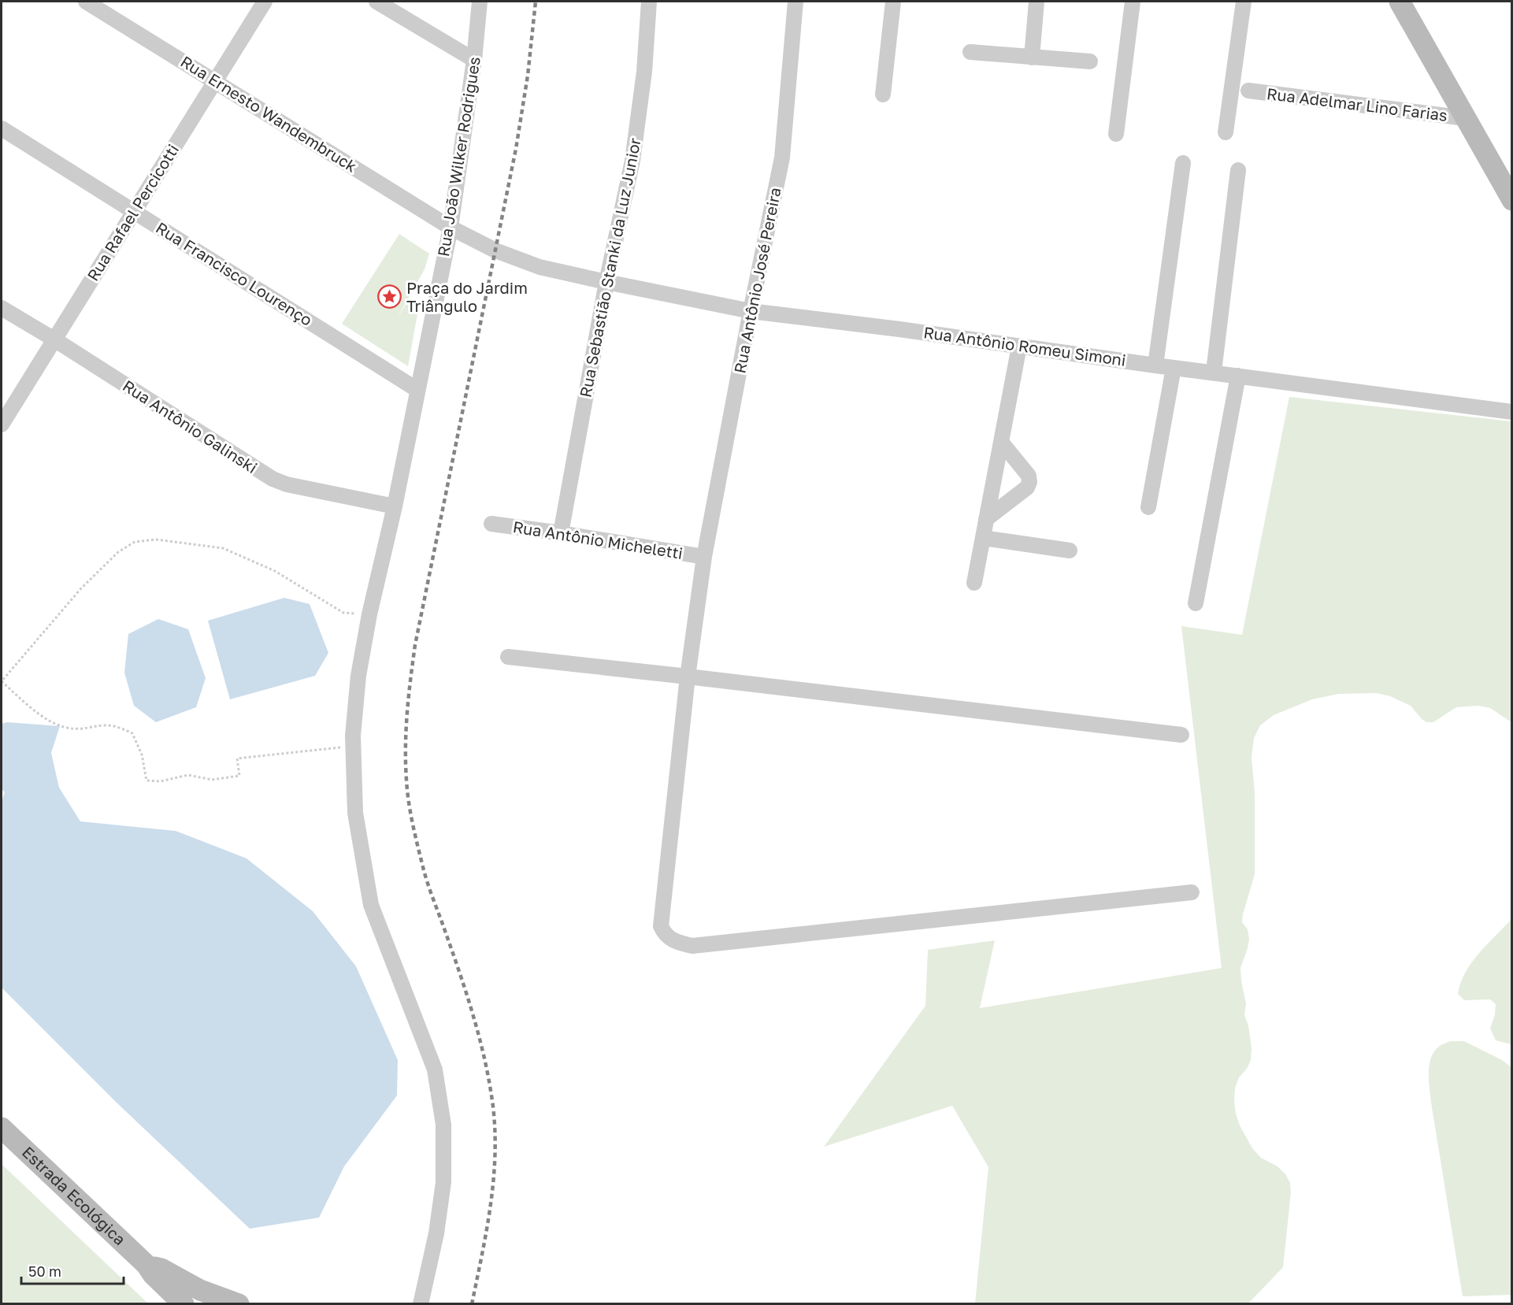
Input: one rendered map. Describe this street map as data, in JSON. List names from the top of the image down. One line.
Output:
{"streets":{"street":["Rua Adelmar Lino Farias","Rua Ernesto Wandembruck","Rua João Wilker Rodrigues","Rua Rafael Percicotti","Rua Sebastião Stanki da Luz Junior","Rua Francisco Lourenço","Rua Antônio José Pereira","Rua Antônio Romeu Simoni","Rua Antônio Galinski","Rua Antônio Micheletti","Estrada Ecológica"]},"crossings":[["Rua Ernesto Wandembruck","Rua João Wilker Rodrigues"],["Rua Ernesto Wandembruck","Rua Rafael Percicotti"],["Rua Ernesto Wandembruck","Rua Antônio Romeu Simoni"],["Rua João Wilker Rodrigues","Rua Francisco Lourenço"],["Rua João Wilker Rodrigues","Rua Antônio Galinski"],["Rua Rafael Percicotti","Rua Francisco Lourenço"],["Rua Rafael Percicotti","Rua Antônio Galinski"],["Rua Sebastião Stanki da Luz Junior","Rua Antônio Romeu Simoni"],["Rua Sebastião Stanki da Luz Junior","Rua Antônio Micheletti"],["Rua Antônio José Pereira","Rua Antônio Romeu Simoni"],["Rua Antônio José Pereira","Rua Antônio Micheletti"]],"places":{"place":["Praça do Jardim Triângulo"]},"scale_bar":"50 m"}
